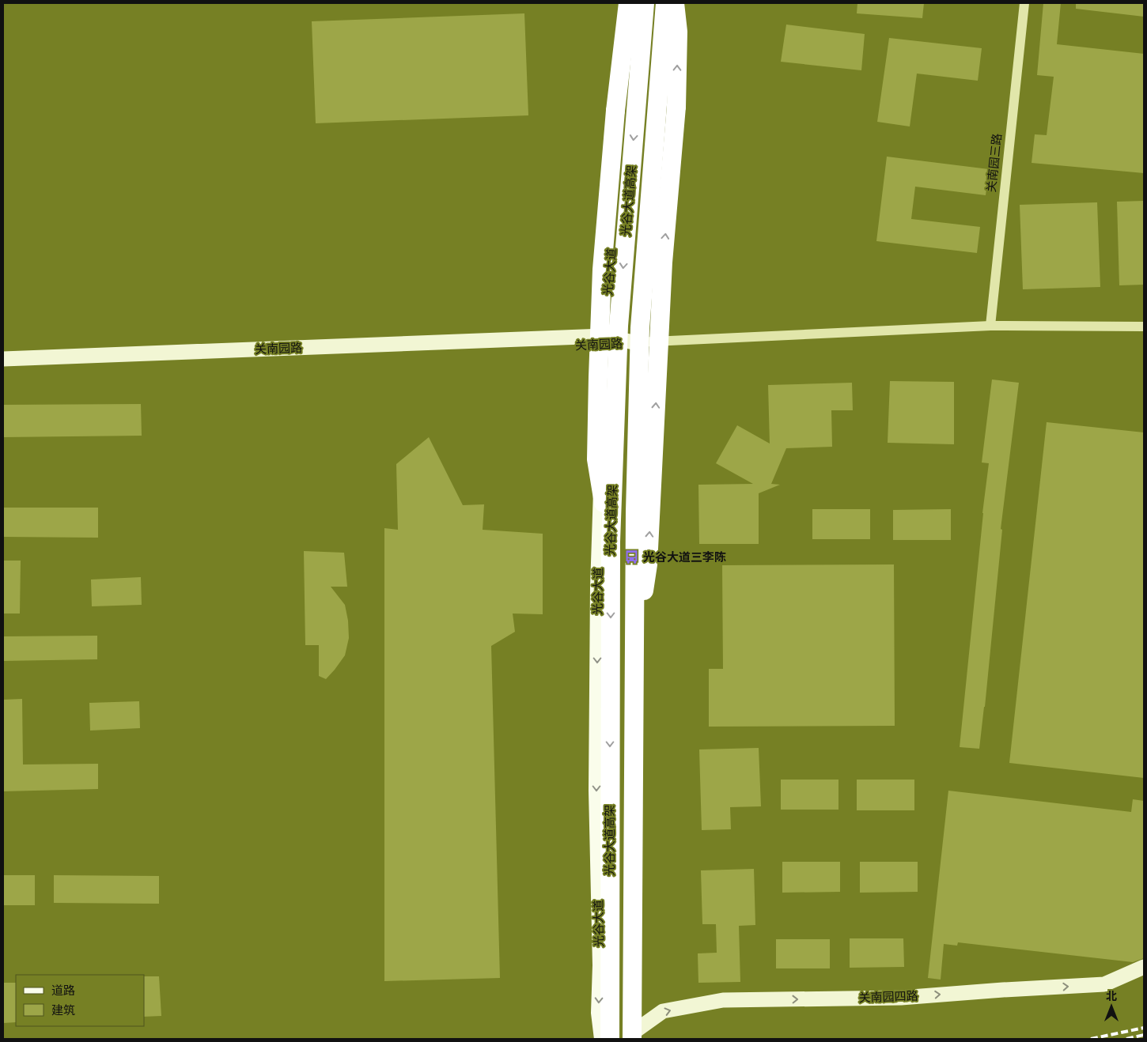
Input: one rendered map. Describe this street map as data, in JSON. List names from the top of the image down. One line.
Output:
{"streets":{"highway":["光谷大道高架"],"main road":["光谷大道","关南园路","关南园四路"],"street":["关南园三路"]},"crossings":[["光谷大道高架","关南园四路"],["光谷大道","关南园路"]],"one_way":["关南园四路"],"places":{"bus stop":["光谷大道三李陈"]},"legend":["道路","建筑"],"north":"top"}
